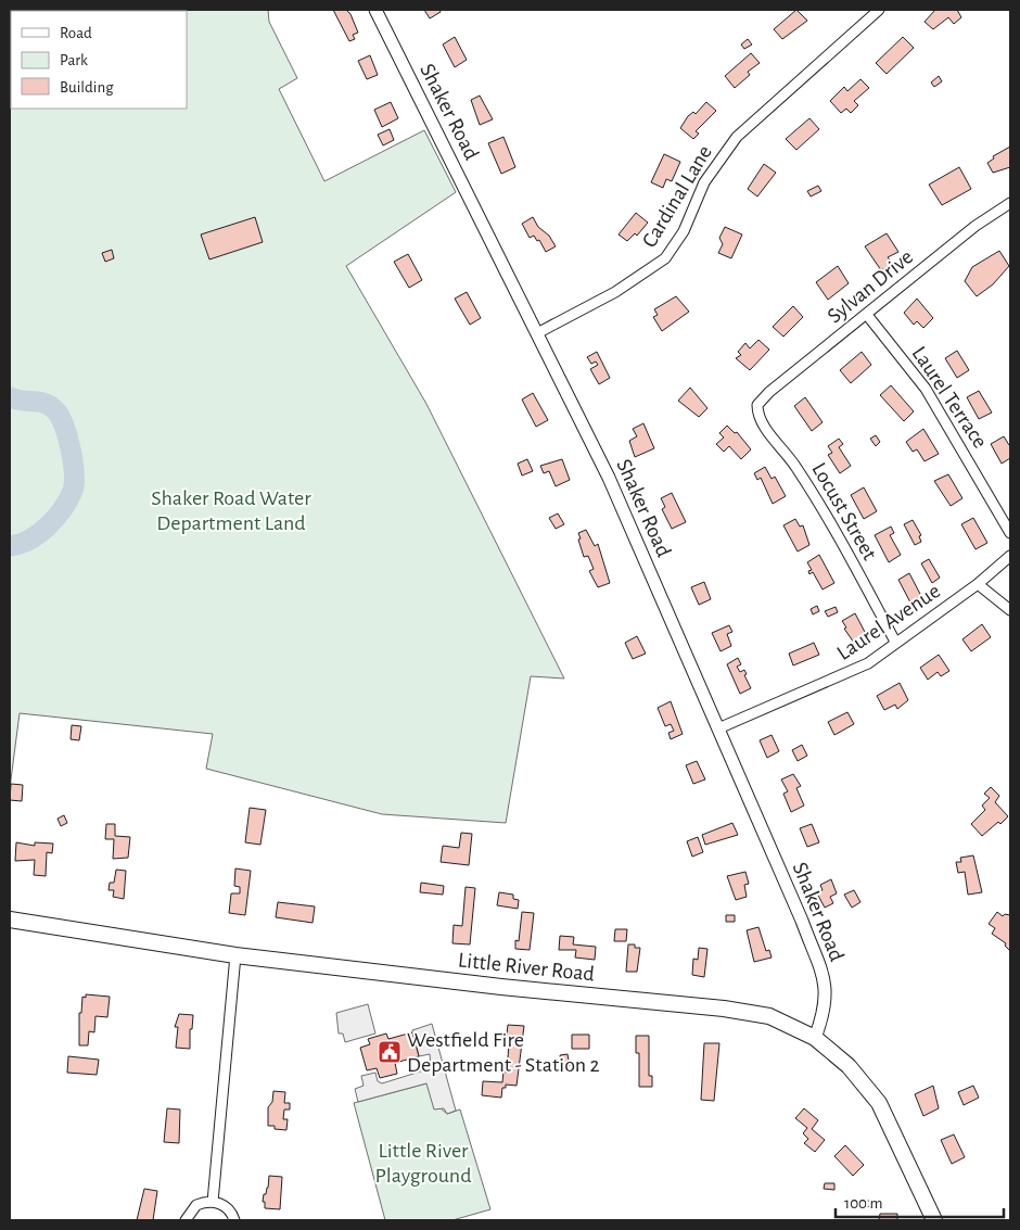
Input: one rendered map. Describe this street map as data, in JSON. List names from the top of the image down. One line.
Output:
{"streets":{"main road":["Little River Road"],"street":["Shaker Road","Cardinal Lane","Sylvan Drive","Laurel Terrace","Locust Street","Laurel Avenue"]},"crossings":[["Shaker Road","Cardinal Lane"],["Shaker Road","Laurel Avenue"],["Shaker Road","Little River Road"],["Sylvan Drive","Laurel Terrace"],["Sylvan Drive","Locust Street"],["Locust Street","Laurel Avenue"]],"parks":["Shaker Road Water Department Land","Little River Playground"],"places":{"public building":["Westfield Fire Department - Station 2"]},"legend":["Road","Park","Building"],"scale_bar":"100 m"}
